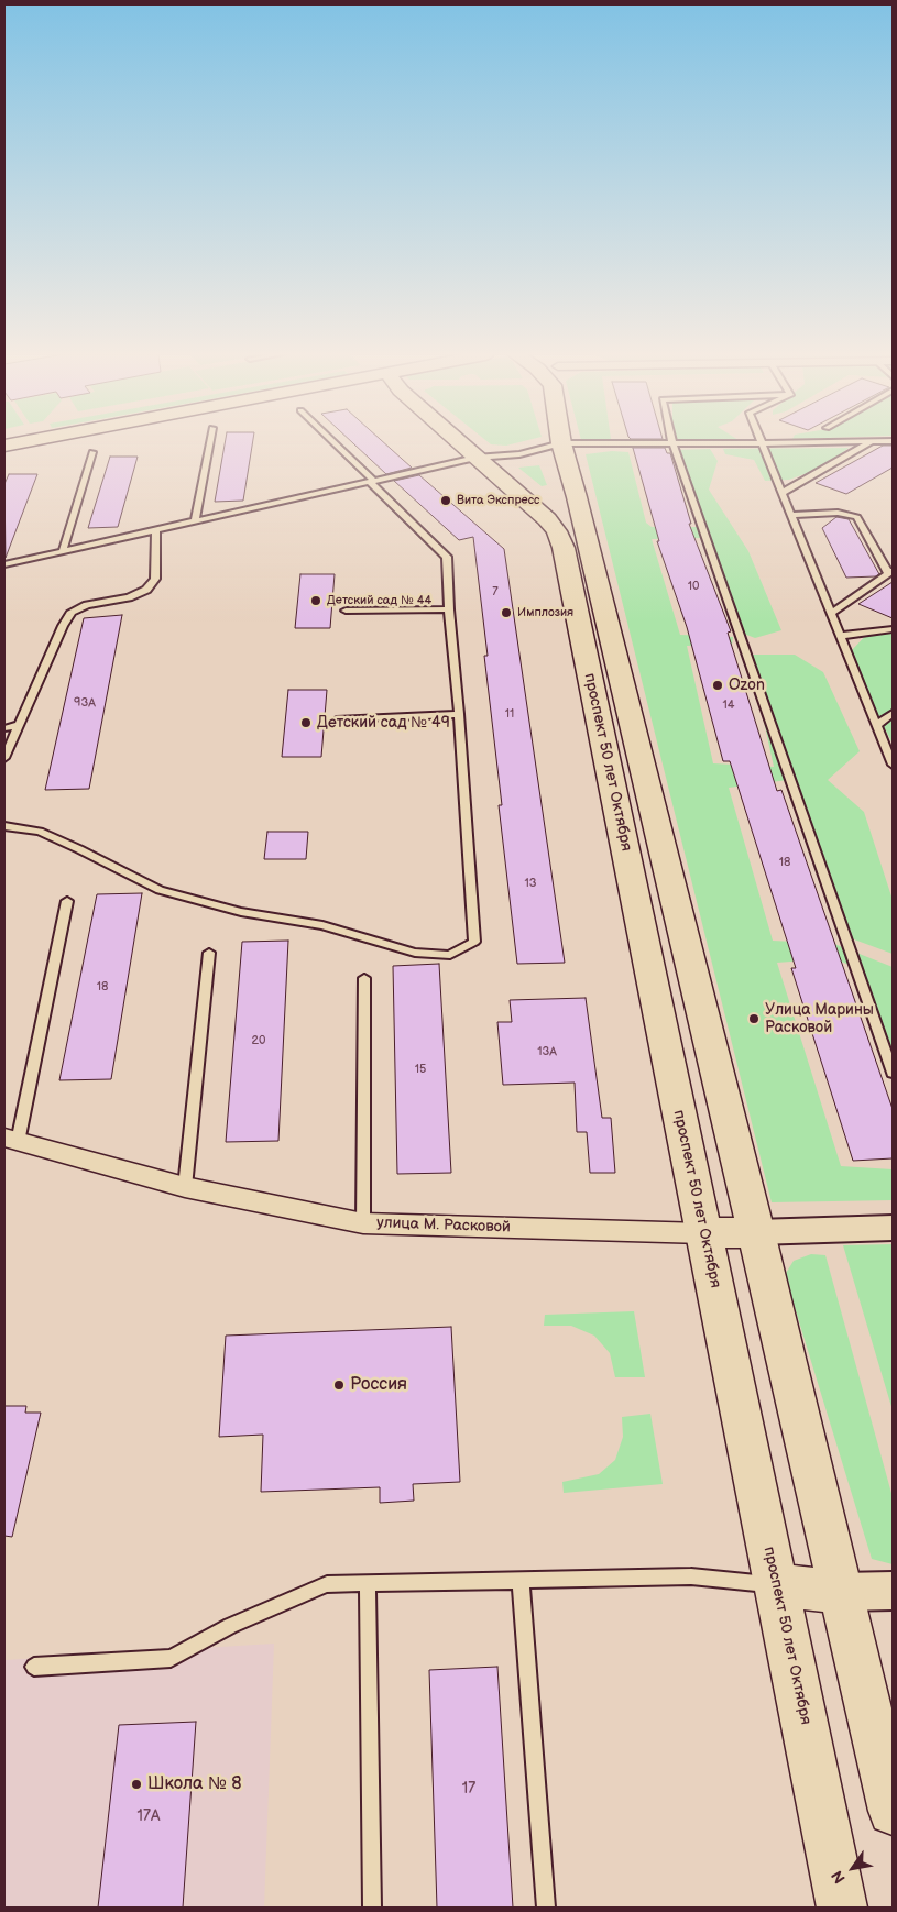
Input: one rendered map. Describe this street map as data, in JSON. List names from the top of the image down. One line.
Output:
{"streets":{"main road":["проспект 50 лет Октября","улица М. Расковой"]},"crossings":[["проспект 50 лет Октября","улица М. Расковой"]],"places":["Вита Экспресс","Детский сад № 44","Имплозия","Ozon","Детский сад № 49","Улица Марины Расковой","Россия","Школа № 8"],"house_numbers":["10","7","93А","14","11","18","13","18","20","13А","15","17","17А"],"north":"bottom left"}
